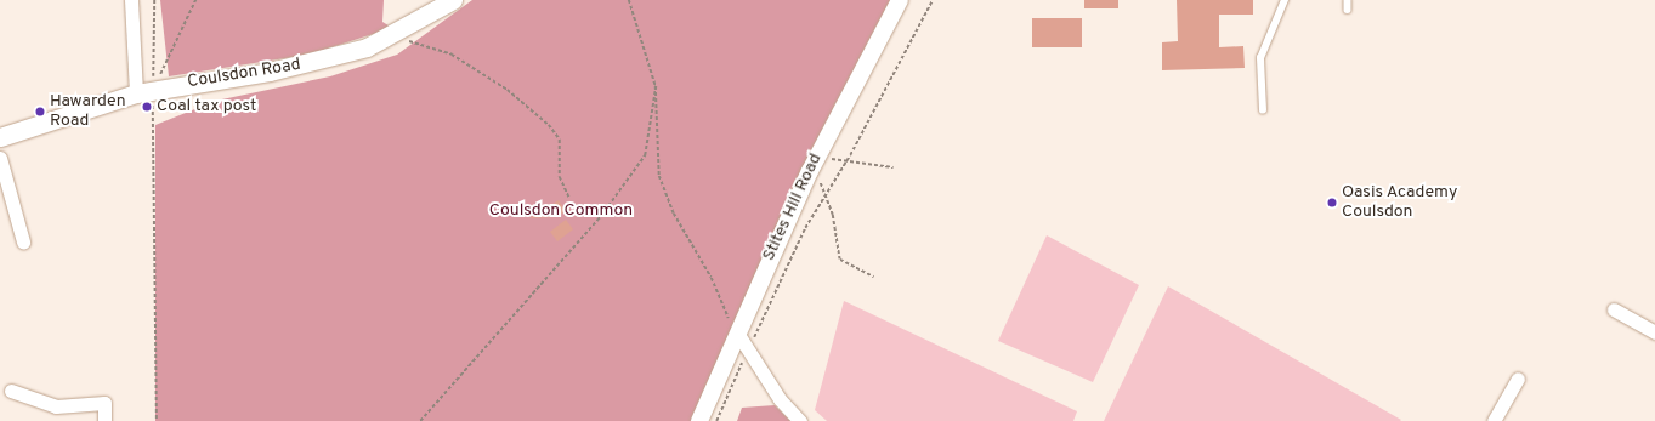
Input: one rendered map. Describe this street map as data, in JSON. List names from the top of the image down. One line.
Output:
{"streets":{"main road":["Coulsdon Road"],"street":["Stites Hill Road"]},"parks":["Coulsdon Common"],"places":["Coal tax post","Hawarden Road","Oasis Academy Coulsdon"]}
